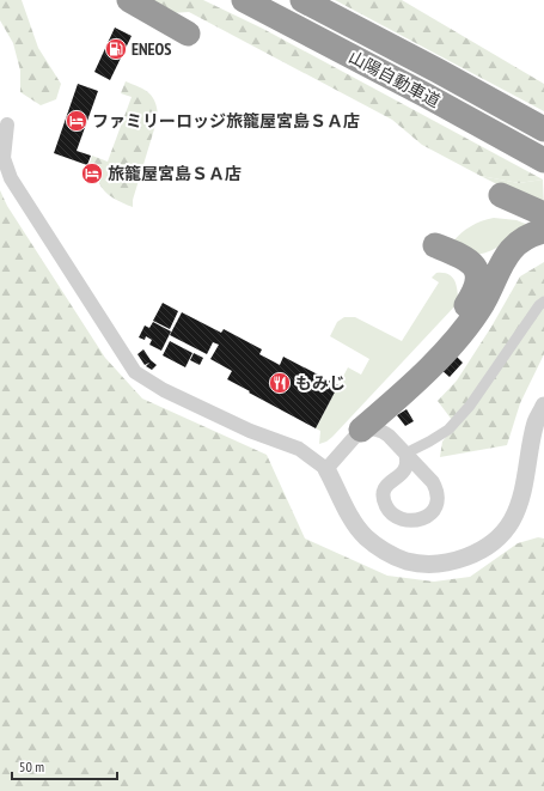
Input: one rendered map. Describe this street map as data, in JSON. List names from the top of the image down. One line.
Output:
{"streets":{"highway":["山陽自動車道"]},"places":{"fuel station":["ENEOS"],"hotel":["ファミリーロッジ旅籠屋宮島ＳＡ店","旅籠屋宮島ＳＡ店"],"restaurant":["もみじ"]},"scale_bar":"50 m"}
